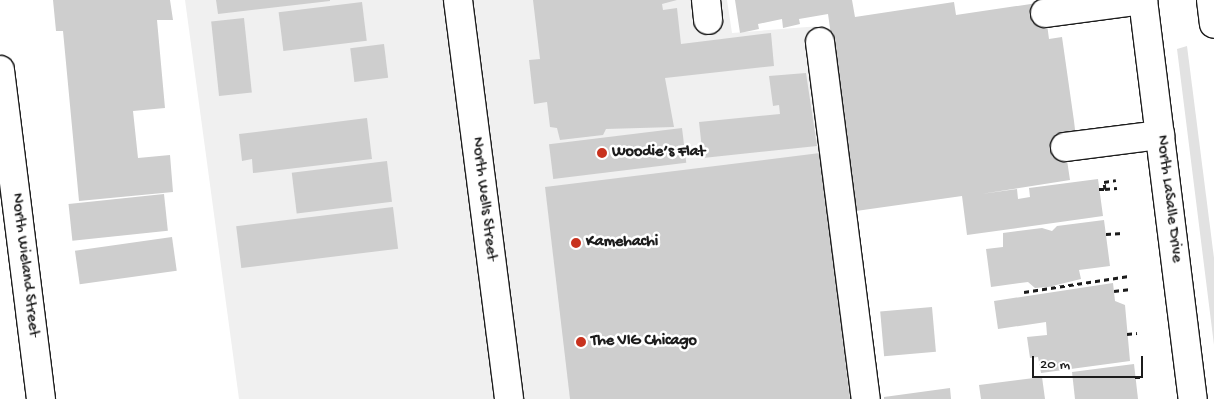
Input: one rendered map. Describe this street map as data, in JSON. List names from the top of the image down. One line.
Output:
{"streets":{"street":["North Wells Street","North LaSalle Drive","North Wieland Street"]},"places":["Woodie’s Flat","Kamehachi","The VIG Chicago"],"scale_bar":"20 m"}
